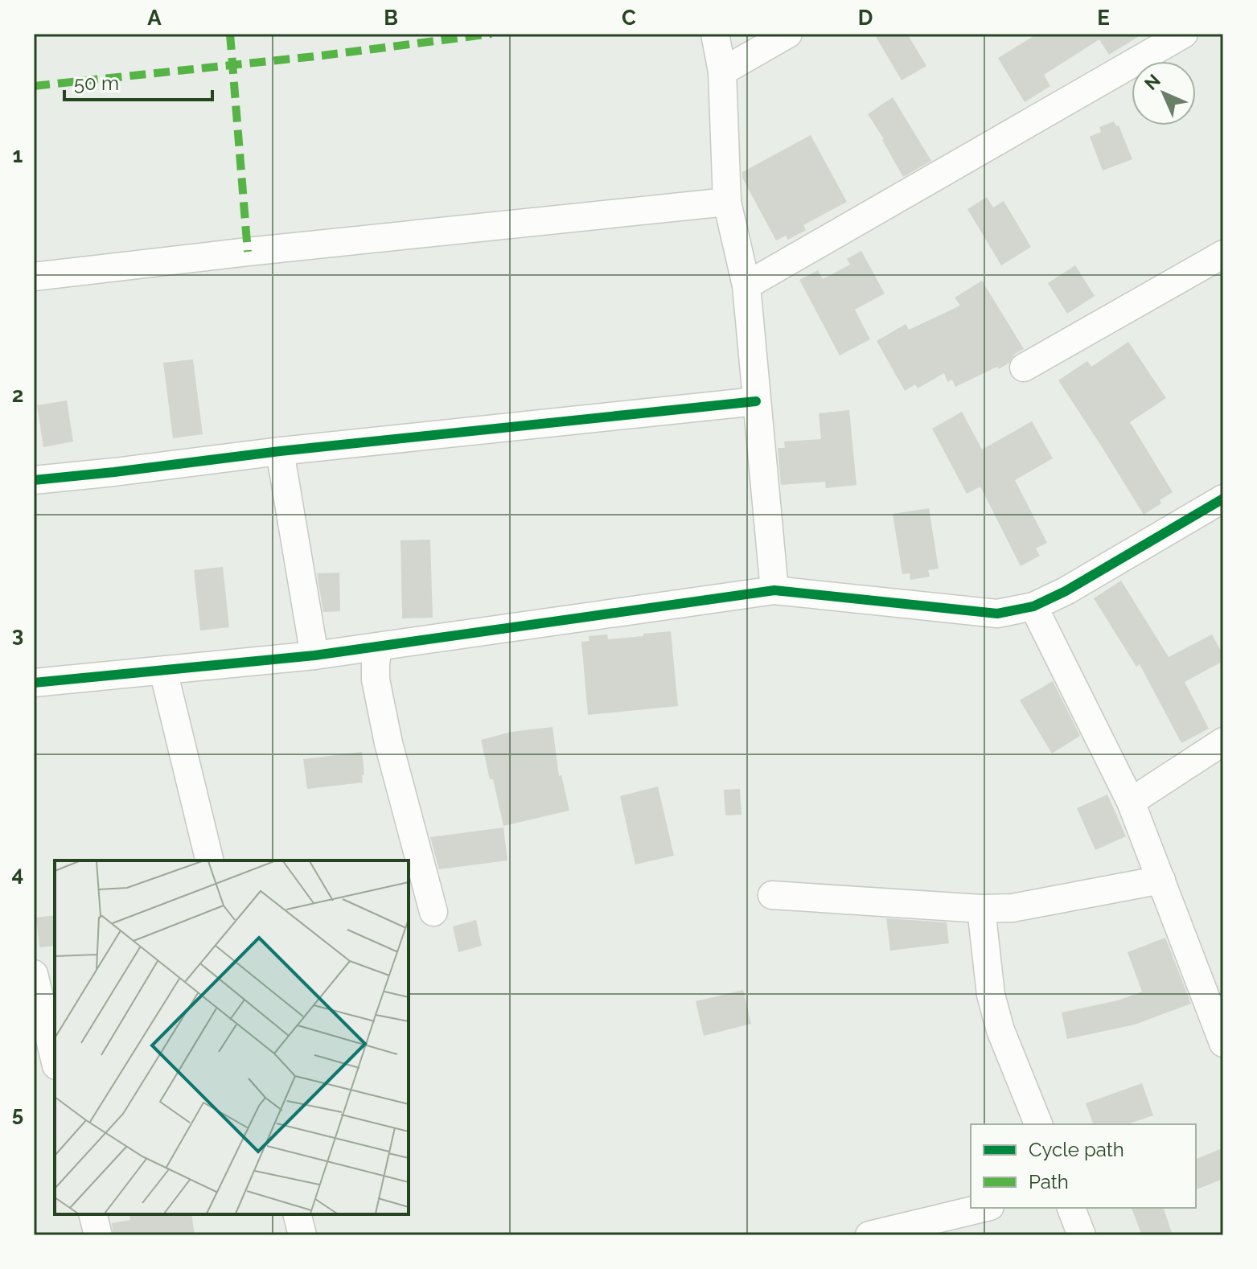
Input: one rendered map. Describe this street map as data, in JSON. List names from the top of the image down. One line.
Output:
{"legend":["Cycle path","Path"],"scale_bar":"50 m","north":"top left","grid":{"columns":["A","B","C","D","E"],"rows":["1","2","3","4","5"]}}
